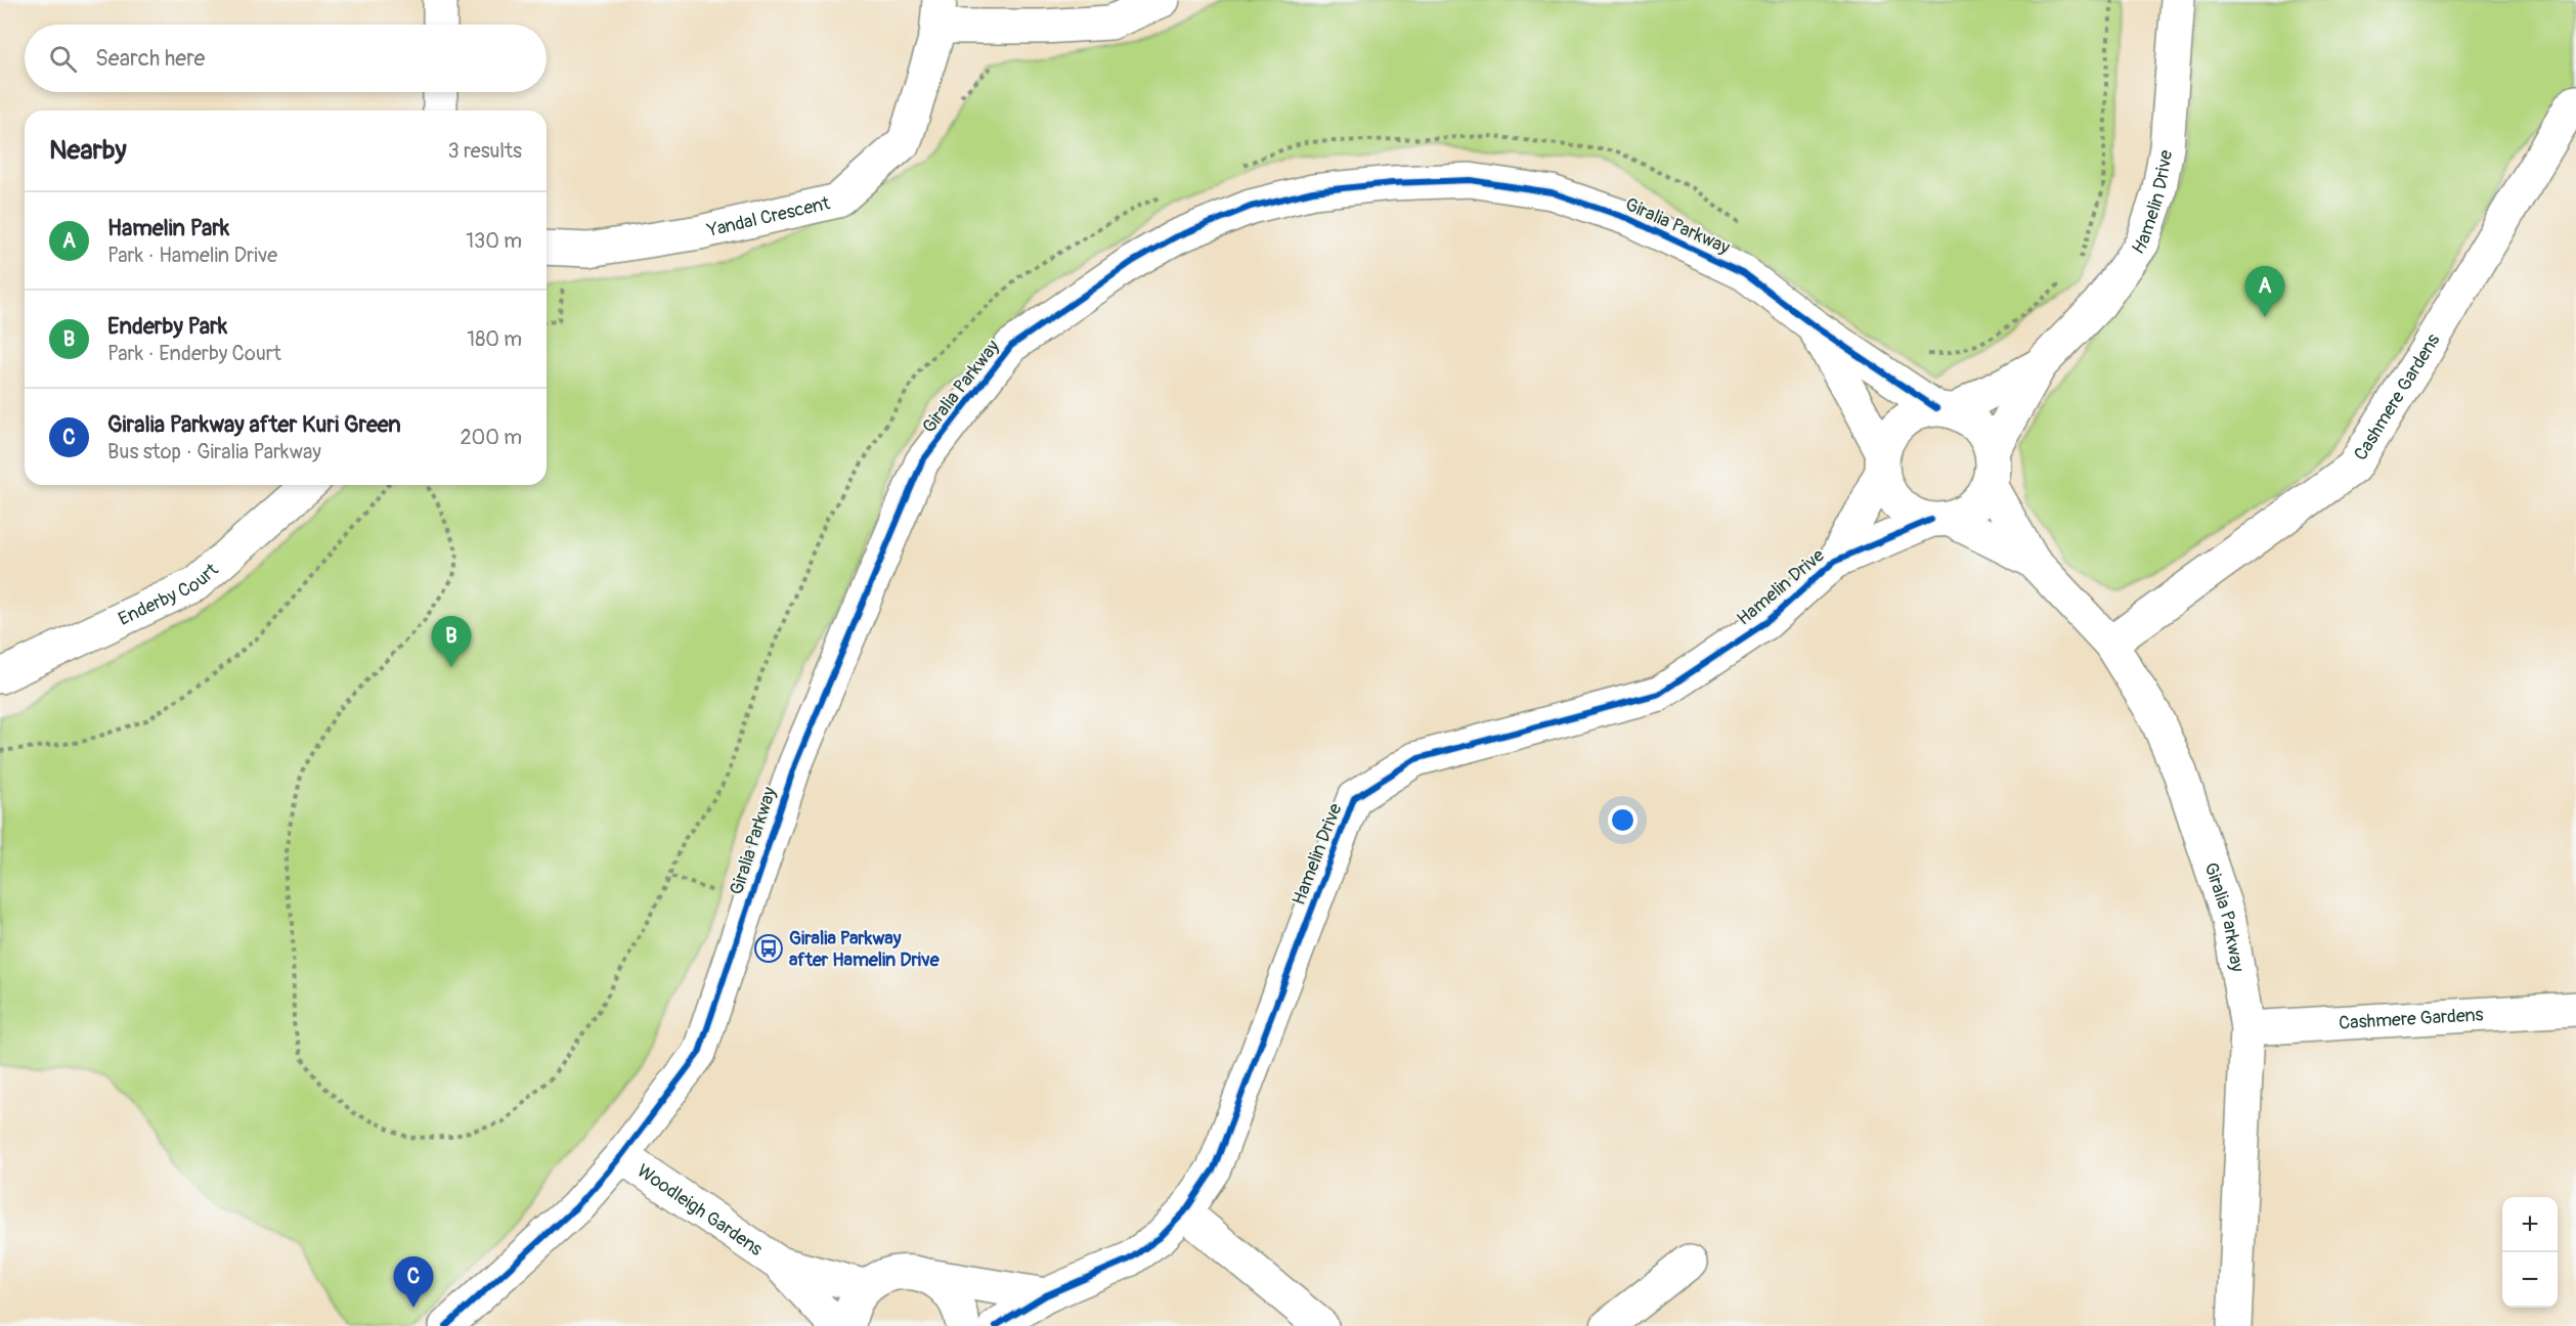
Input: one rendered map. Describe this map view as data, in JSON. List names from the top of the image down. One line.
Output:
{"streets":{"street":["Hamelin Drive","Yandal Crescent","Giralia Parkway","Cashmere Gardens","Enderby Court","Woodleigh Gardens"]},"crossings":[["Hamelin Drive","Giralia Parkway"],["Giralia Parkway","Cashmere Gardens"],["Giralia Parkway","Woodleigh Gardens"]],"places":{"bus stop":["Giralia Parkway after Hamelin Drive"]},"page":{"search":"Search here","heading":["Nearby","3 results"],"list":[{"mark":"A","name":"Hamelin Park","note":"Park · Hamelin Drive","value":"130 m"},{"mark":"B","name":"Enderby Park","note":"Park · Enderby Court","value":"180 m"},{"mark":"C","name":"Giralia Parkway after Kuri Green","note":"Bus stop · Giralia Parkway","value":"200 m"}],"pins":["A","B","C"],"map_buttons":["+","−"]}}
